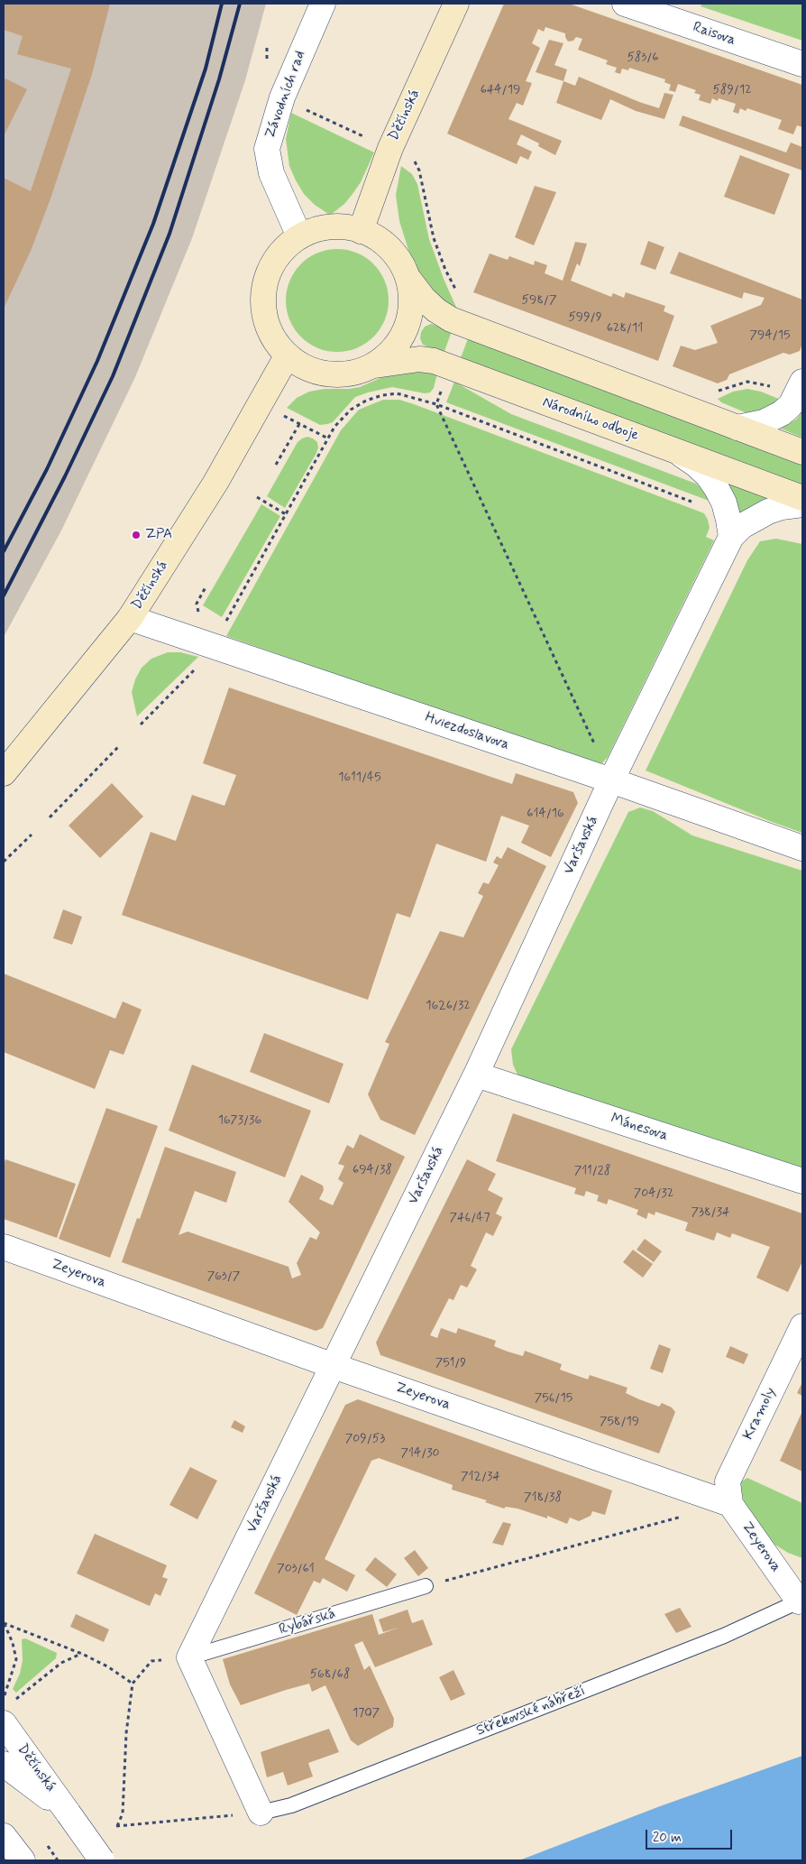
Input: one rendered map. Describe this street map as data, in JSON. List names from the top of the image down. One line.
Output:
{"streets":{"main road":["Děčínská","Národního odboje"],"street":["Raisova","Závodních rad","Hviezdoslavova","Varšavská","Mánesova","Zeyerova","Kramoly"],"lane":["Rybářská","Střekovské nábřeží"]},"crossings":[["Závodních rad","Děčínská"],["Závodních rad","Národního odboje"],["Děčínská","Národního odboje"],["Děčínská","Hviezdoslavova"],["Hviezdoslavova","Varšavská"],["Varšavská","Mánesova"],["Varšavská","Zeyerova"],["Varšavská","Rybářská"],["Zeyerova","Kramoly"],["Zeyerova","Střekovské nábřeží"]],"places":["ZPA"],"house_numbers":["583/6","644/19","589/12","598/7","599/9","628/11","794/15","1611/45","614/16","1626/32","1673/36","694/38","711/28","704/32","738/34","746/47","763/7","751/9","756/15","758/19","709/53","714/30","712/34","718/38","703/61","568/68","1707"],"scale_bar":"20 m"}
